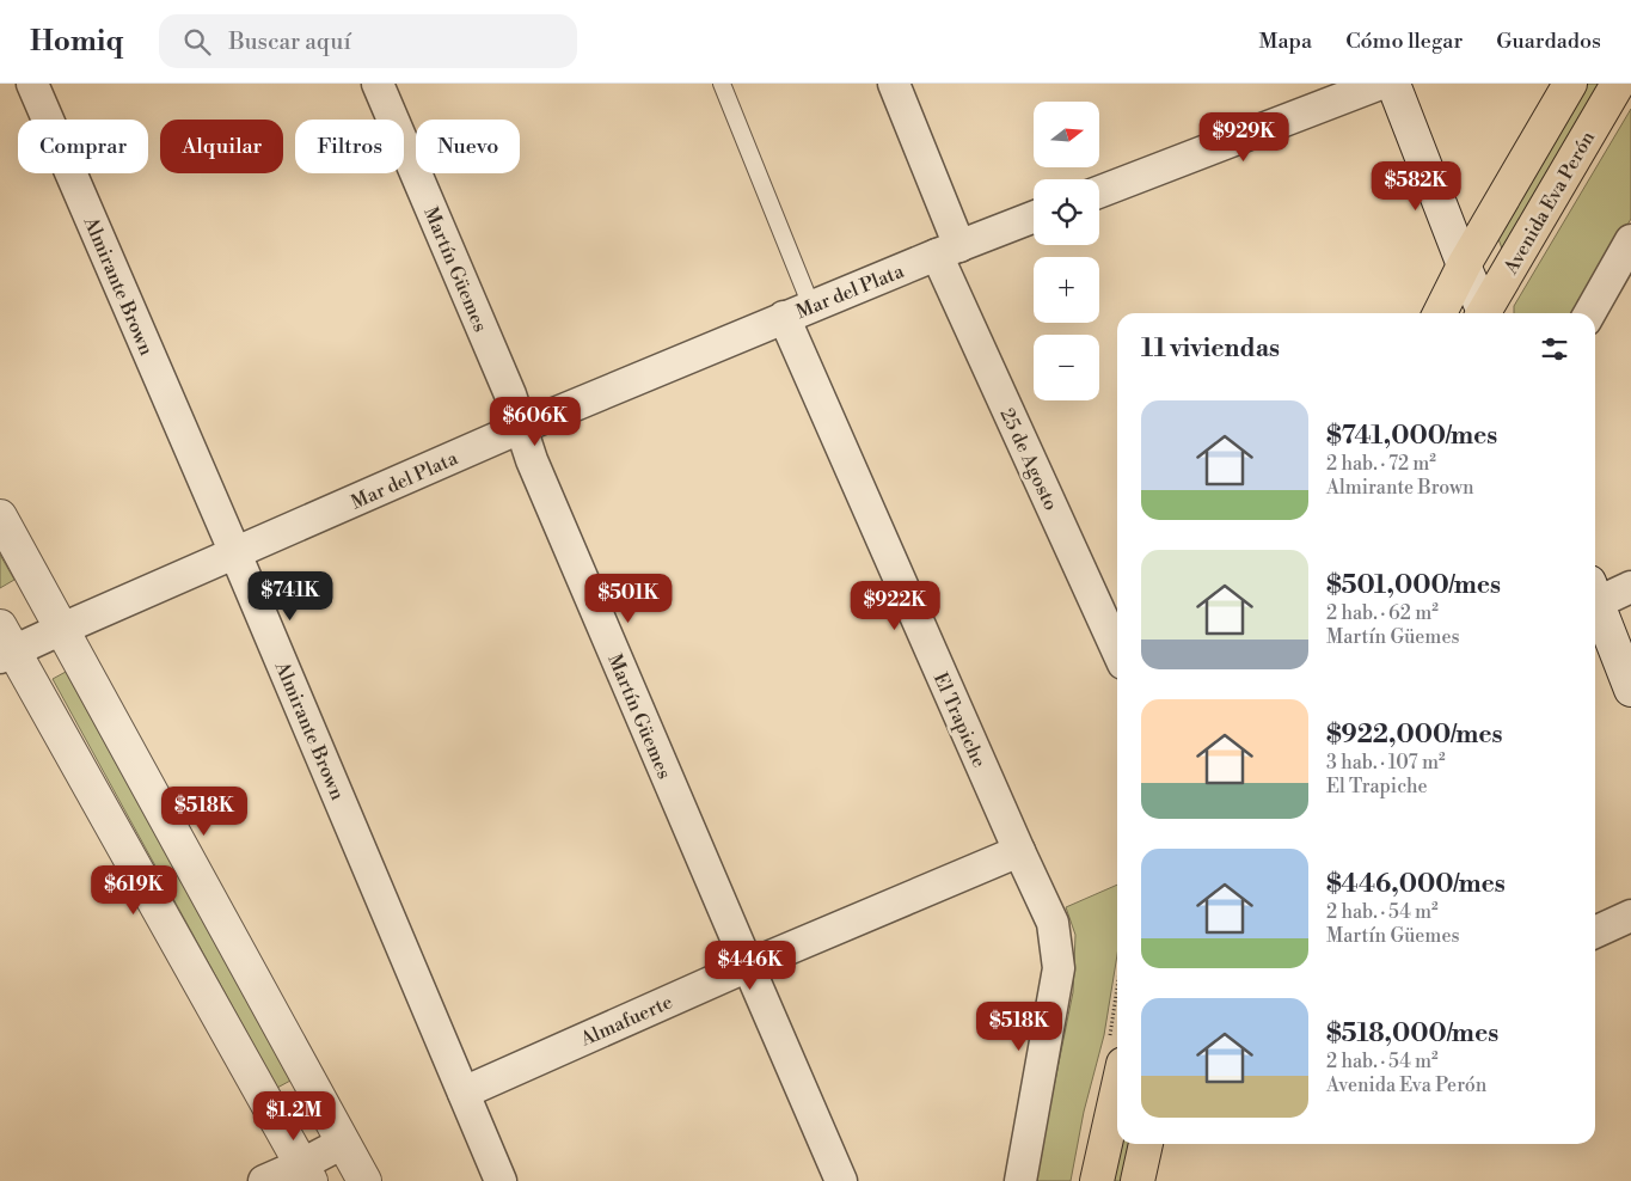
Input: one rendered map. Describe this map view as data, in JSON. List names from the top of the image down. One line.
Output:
{"streets":{"main road":["Avenida Eva Perón"],"street":["Martín Güemes","Almirante Brown","Mar del Plata","25 de Agosto","El Trapiche","Almafuerte"]},"crossings":[["Martín Güemes","Mar del Plata"],["Martín Güemes","Almafuerte"],["Almirante Brown","Mar del Plata"],["Almirante Brown","Almafuerte"],["Mar del Plata","25 de Agosto"],["Mar del Plata","El Trapiche"],["El Trapiche","Almafuerte"]],"north":"right","page":{"header":"Homiq","search":"Buscar aquí","nav":["Mapa","Cómo llegar","Guardados"],"map_buttons":["+","−"],"price":["$929K","$582K","$606K","$741K","$501K","$922K","$518K","$619K","$446K","$518K","$1.2M"],"chip":["Comprar","Alquilar","Filtros","Nuevo"],"heading":"11 viviendas","list":[{"name":"$741,000/mes","note":"2 hab. · 72 m² · Almirante Brown"},{"name":"$501,000/mes","note":"2 hab. · 62 m² · Martín Güemes"},{"name":"$922,000/mes","note":"3 hab. · 107 m² · El Trapiche"},{"name":"$446,000/mes","note":"2 hab. · 54 m² · Martín Güemes"},{"name":"$518,000/mes","note":"2 hab. · 54 m² · Avenida Eva Perón"}]}}
